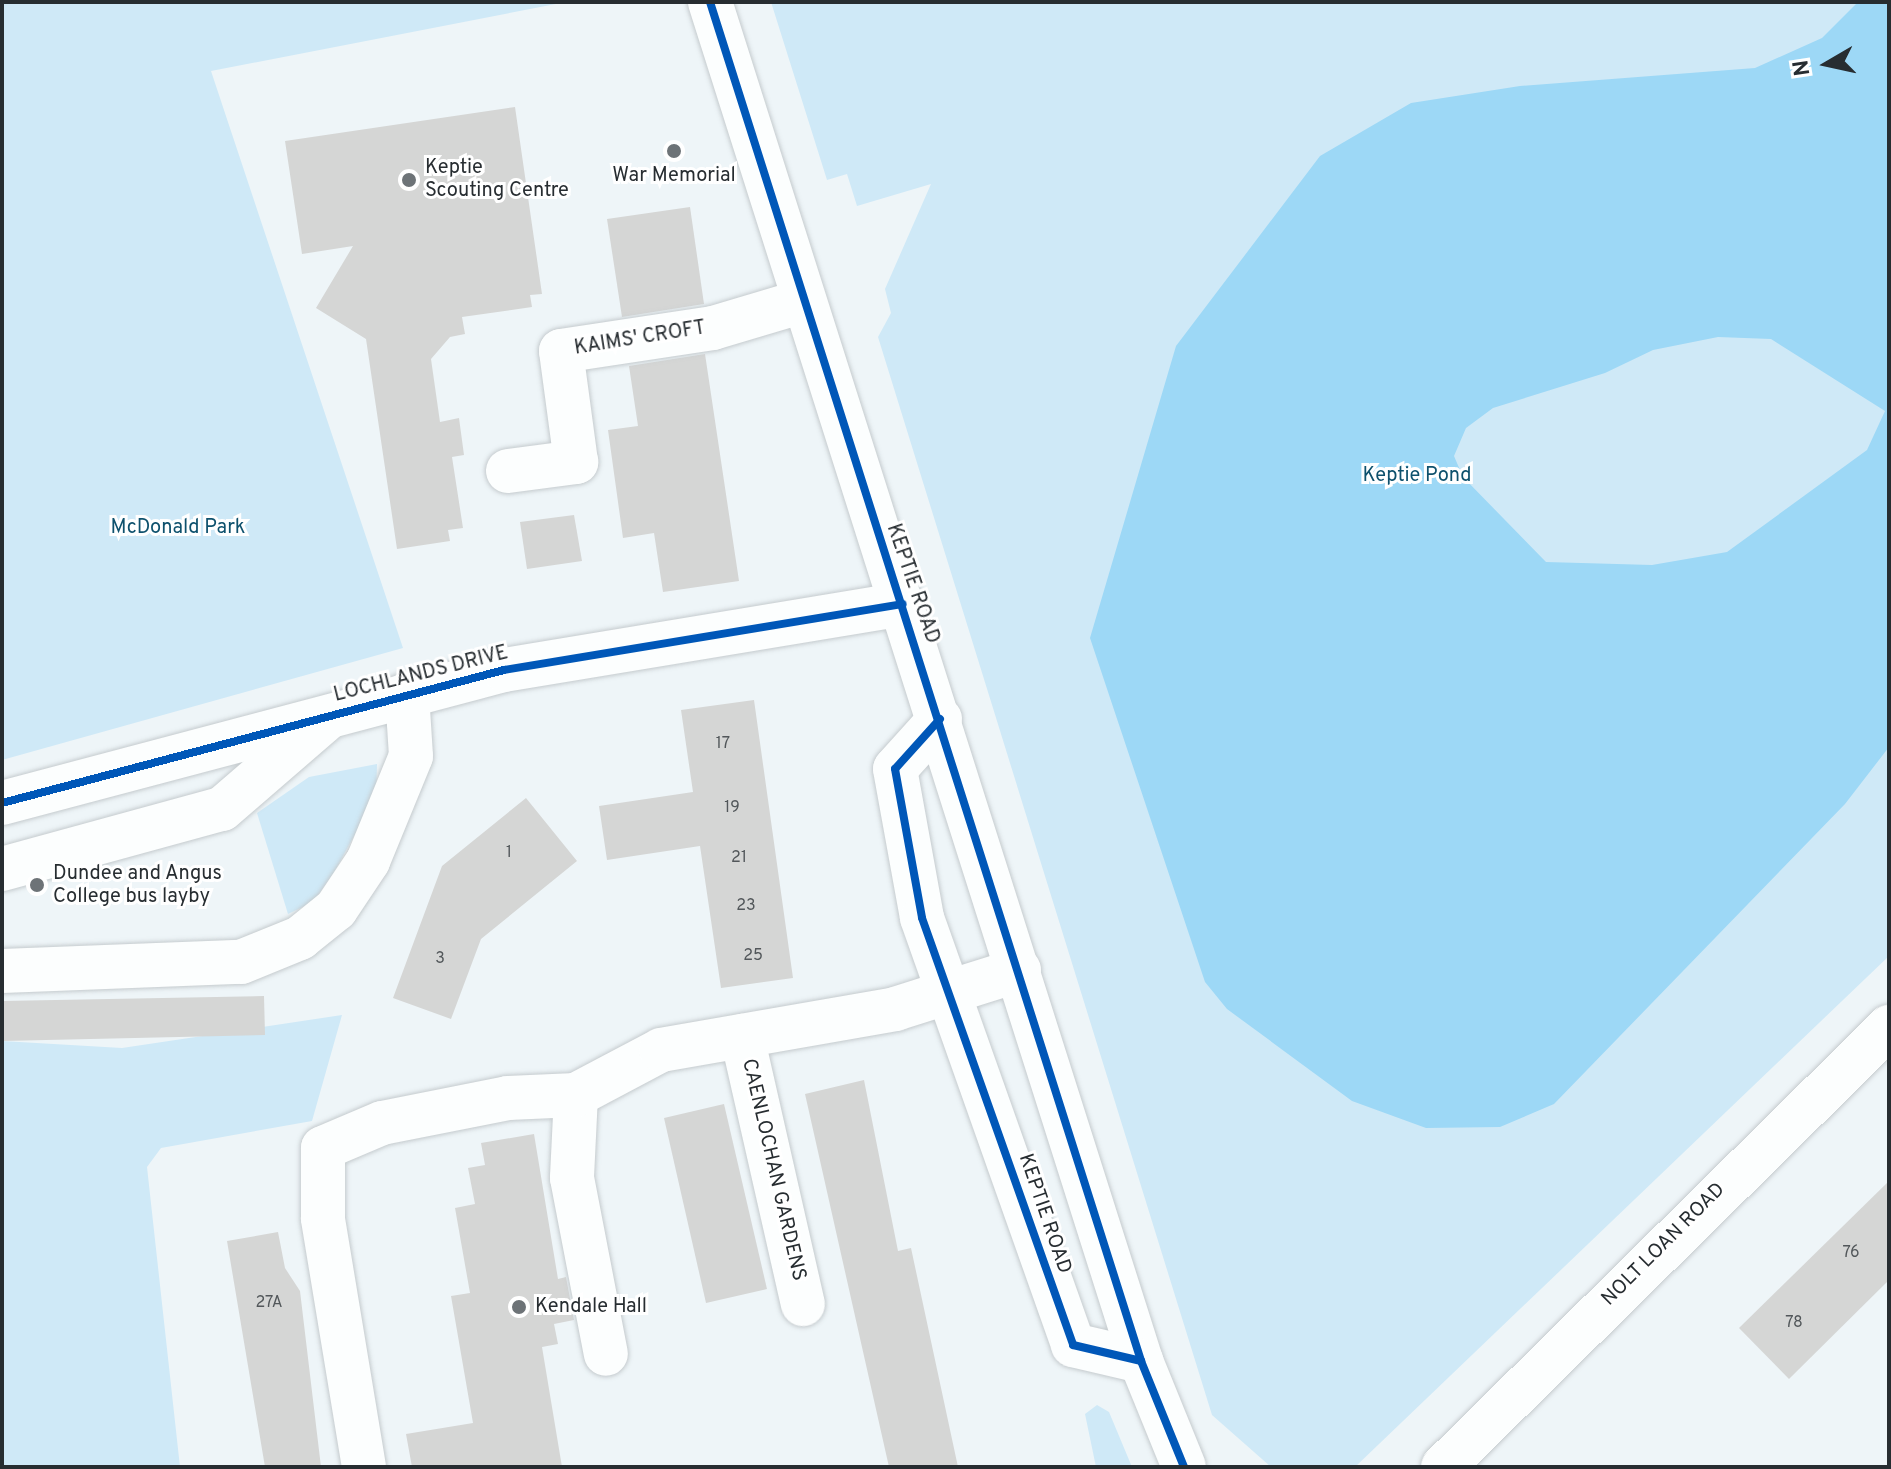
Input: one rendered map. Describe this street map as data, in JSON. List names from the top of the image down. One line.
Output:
{"streets":{"street":["KAIMS' CROFT","KEPTIE ROAD","LOCHLANDS DRIVE","CAENLOCHAN GARDENS","NOLT LOAN ROAD"]},"crossings":[["KAIMS' CROFT","KEPTIE ROAD"],["KEPTIE ROAD","LOCHLANDS DRIVE"]],"parks":["Keptie Pond","McDonald Park"],"places":["War Memorial","Keptie Scouting Centre","Dundee and Angus College bus layby","Kendale Hall"],"house_numbers":["17","19","1","21","23","25","3","76","27A","78"],"north":"left"}
